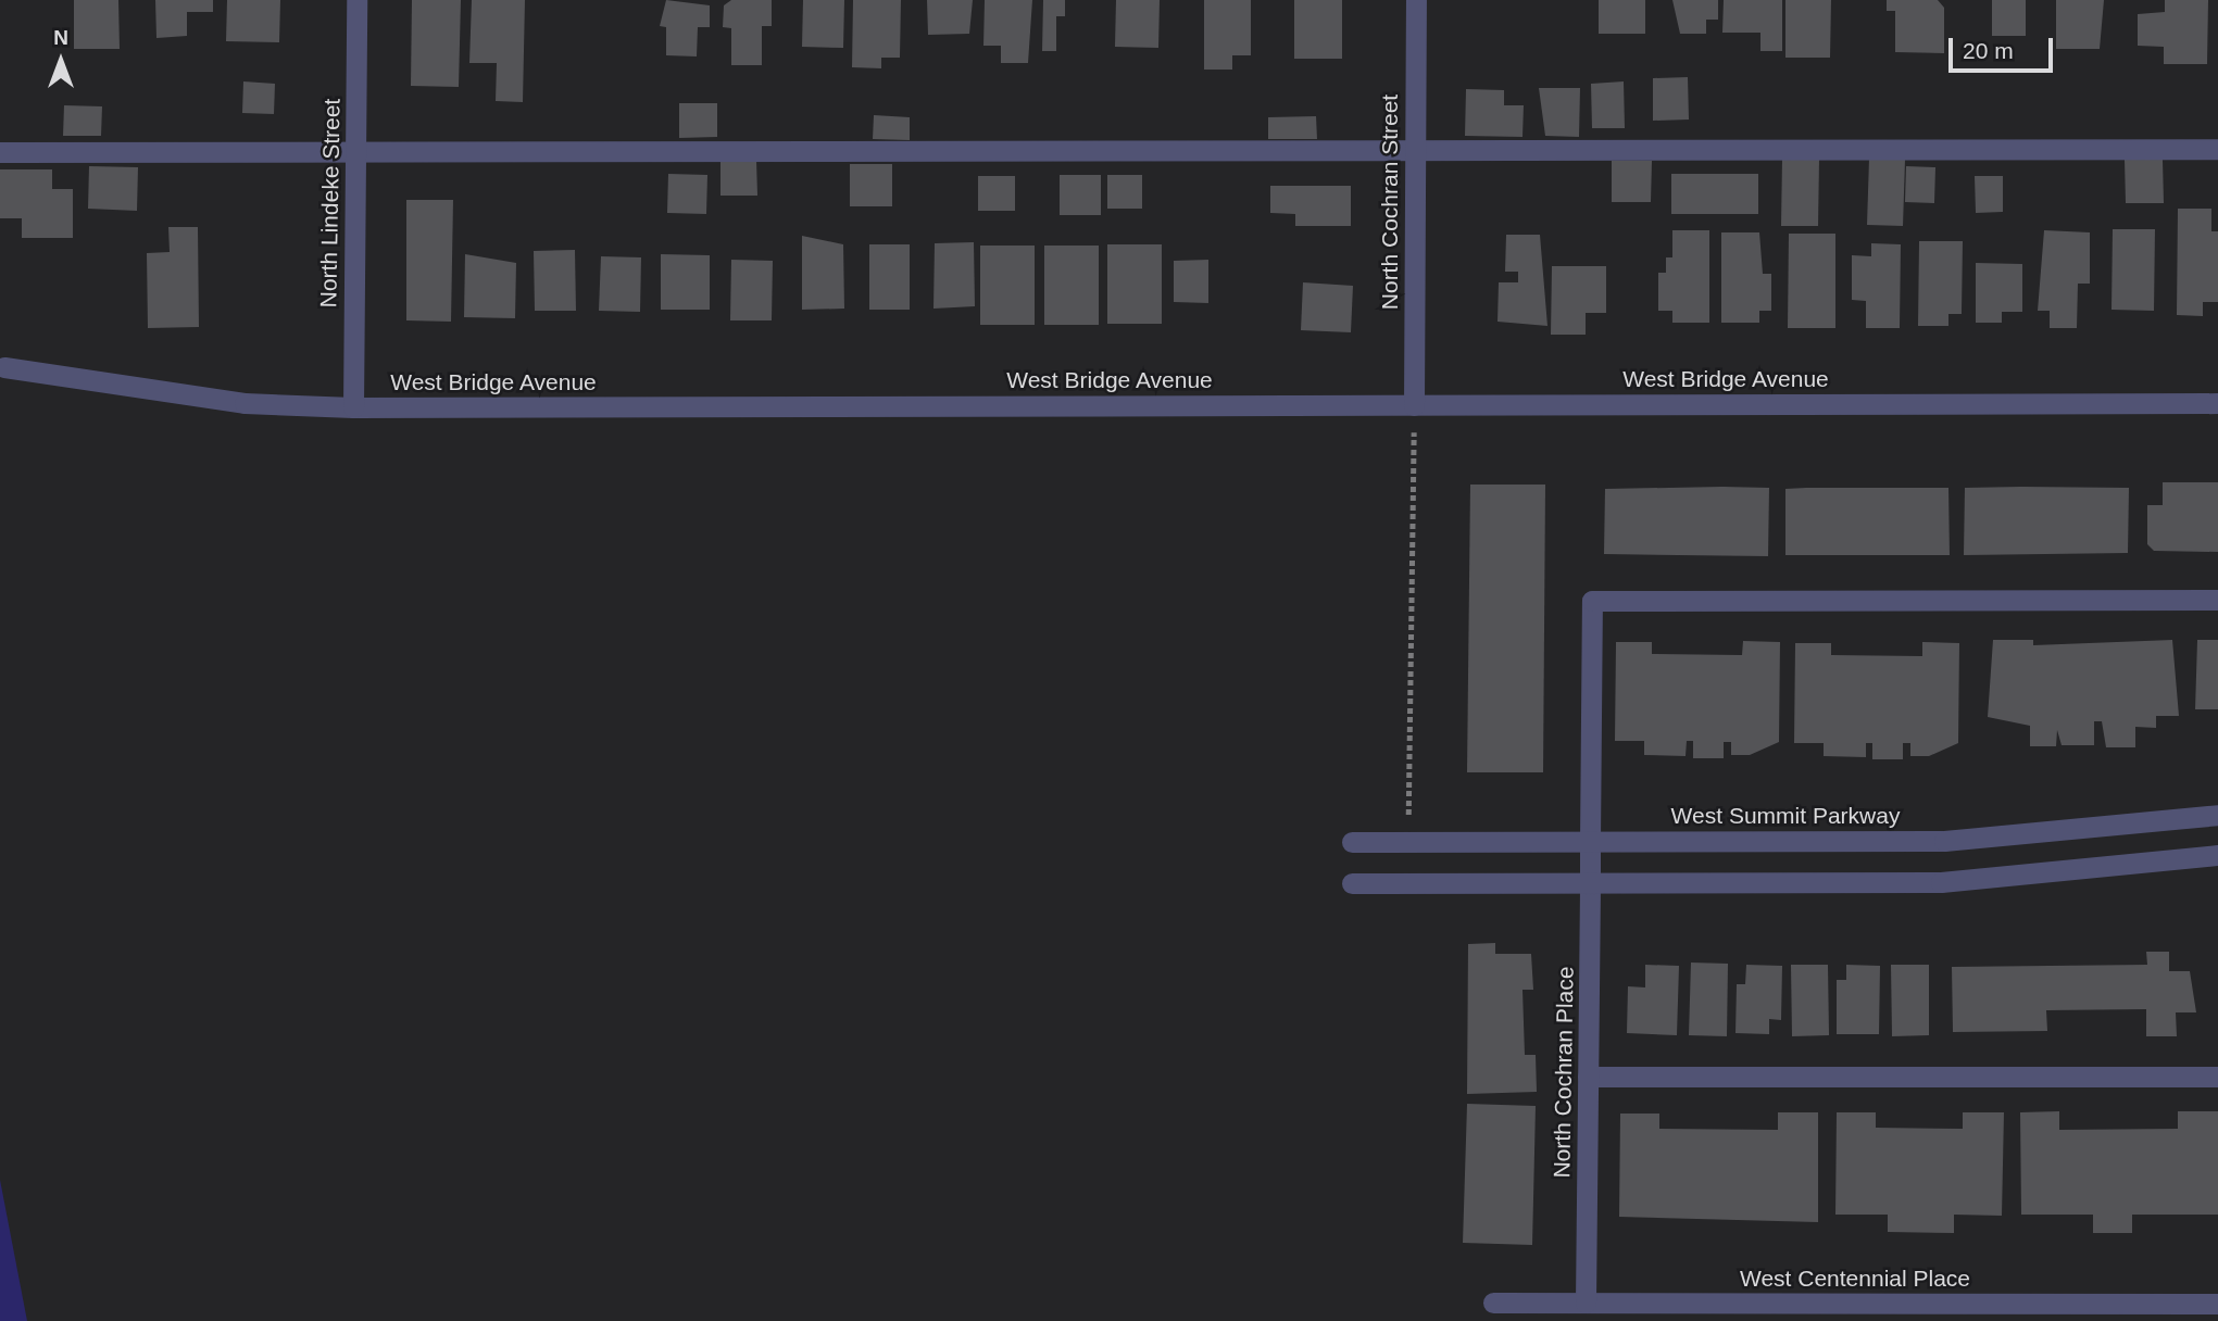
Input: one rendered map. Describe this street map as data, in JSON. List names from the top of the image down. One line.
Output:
{"streets":{"street":["North Cochran Street","North Lindeke Street","West Bridge Avenue","West Summit Parkway","North Cochran Place","West Centennial Place"]},"crossings":[["North Cochran Street","West Bridge Avenue"],["North Lindeke Street","West Bridge Avenue"],["West Summit Parkway","North Cochran Place"],["North Cochran Place","West Centennial Place"]],"scale_bar":"20 m","north":"top"}
